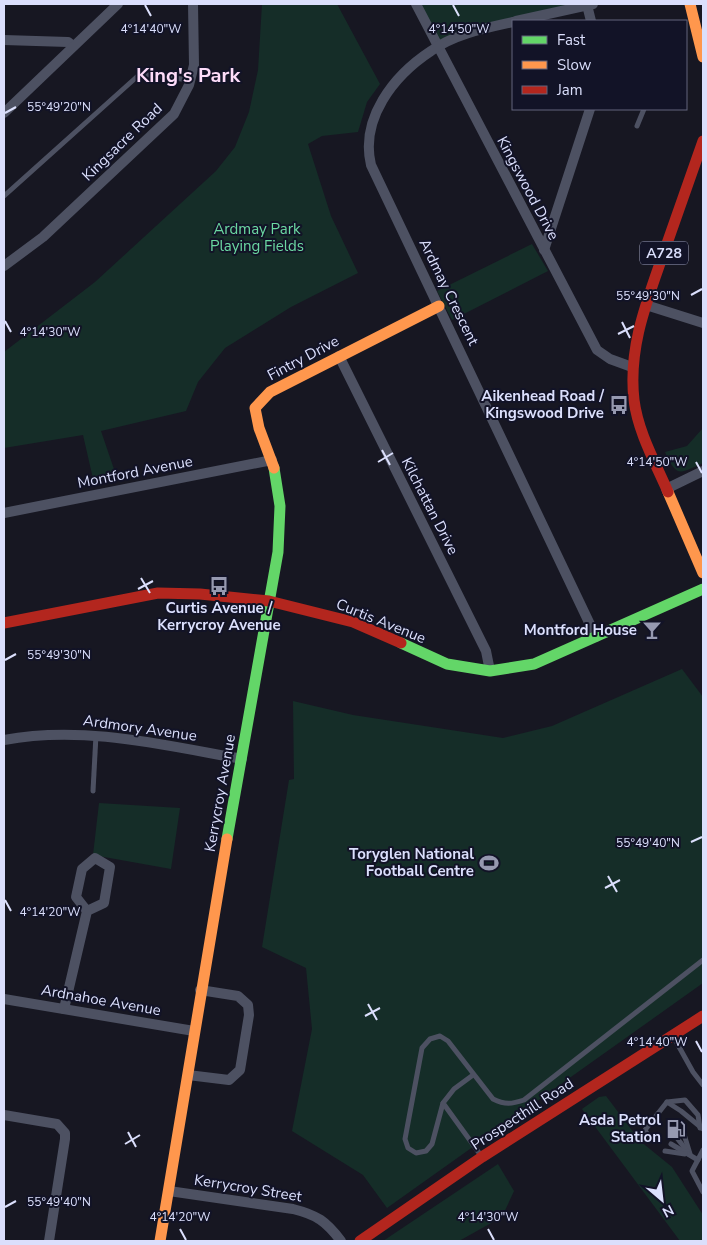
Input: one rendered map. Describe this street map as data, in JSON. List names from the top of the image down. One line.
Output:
{"streets":{"street":["Kingsacre Road","Kingswood Drive","A728","Ardmay Crescent","Fintry Drive","Montford Avenue","Kilchattan Drive","Curtis Avenue","Ardmory Avenue","Kerrycroy Avenue","Ardnahoe Avenue","Prospecthill Road","Kerrycroy Street"]},"crossings":[["Kingswood Drive","A728"],["Kingswood Drive","Ardmay Crescent"],["Ardmay Crescent","Fintry Drive"],["Ardmay Crescent","Curtis Avenue"],["Fintry Drive","Montford Avenue"],["Fintry Drive","Kilchattan Drive"],["Fintry Drive","Curtis Avenue"],["Fintry Drive","Kerrycroy Avenue"],["Kilchattan Drive","Curtis Avenue"],["Curtis Avenue","Kerrycroy Avenue"],["Ardmory Avenue","Kerrycroy Avenue"],["Kerrycroy Avenue","Ardnahoe Avenue"],["Kerrycroy Avenue","Kerrycroy Street"]],"districts":["King's Park"],"parks":["Ardmay Park Playing Fields"],"places":{"bus stop":["Aikenhead Road / Kingswood Drive","Curtis Avenue / Kerrycroy Avenue"],"bar":["Montford House"],"sports":["Toryglen National Football Centre"],"fuel station":["Asda Petrol Station"]},"legend":["Fast","Slow","Jam"],"north":"bottom right","coordinates":["4°14'40\"W","4°14'50\"W","55°49'20\"N","55°49'30\"N","4°14'30\"W","55°49'40\"N","4°14'20\"W"]}
